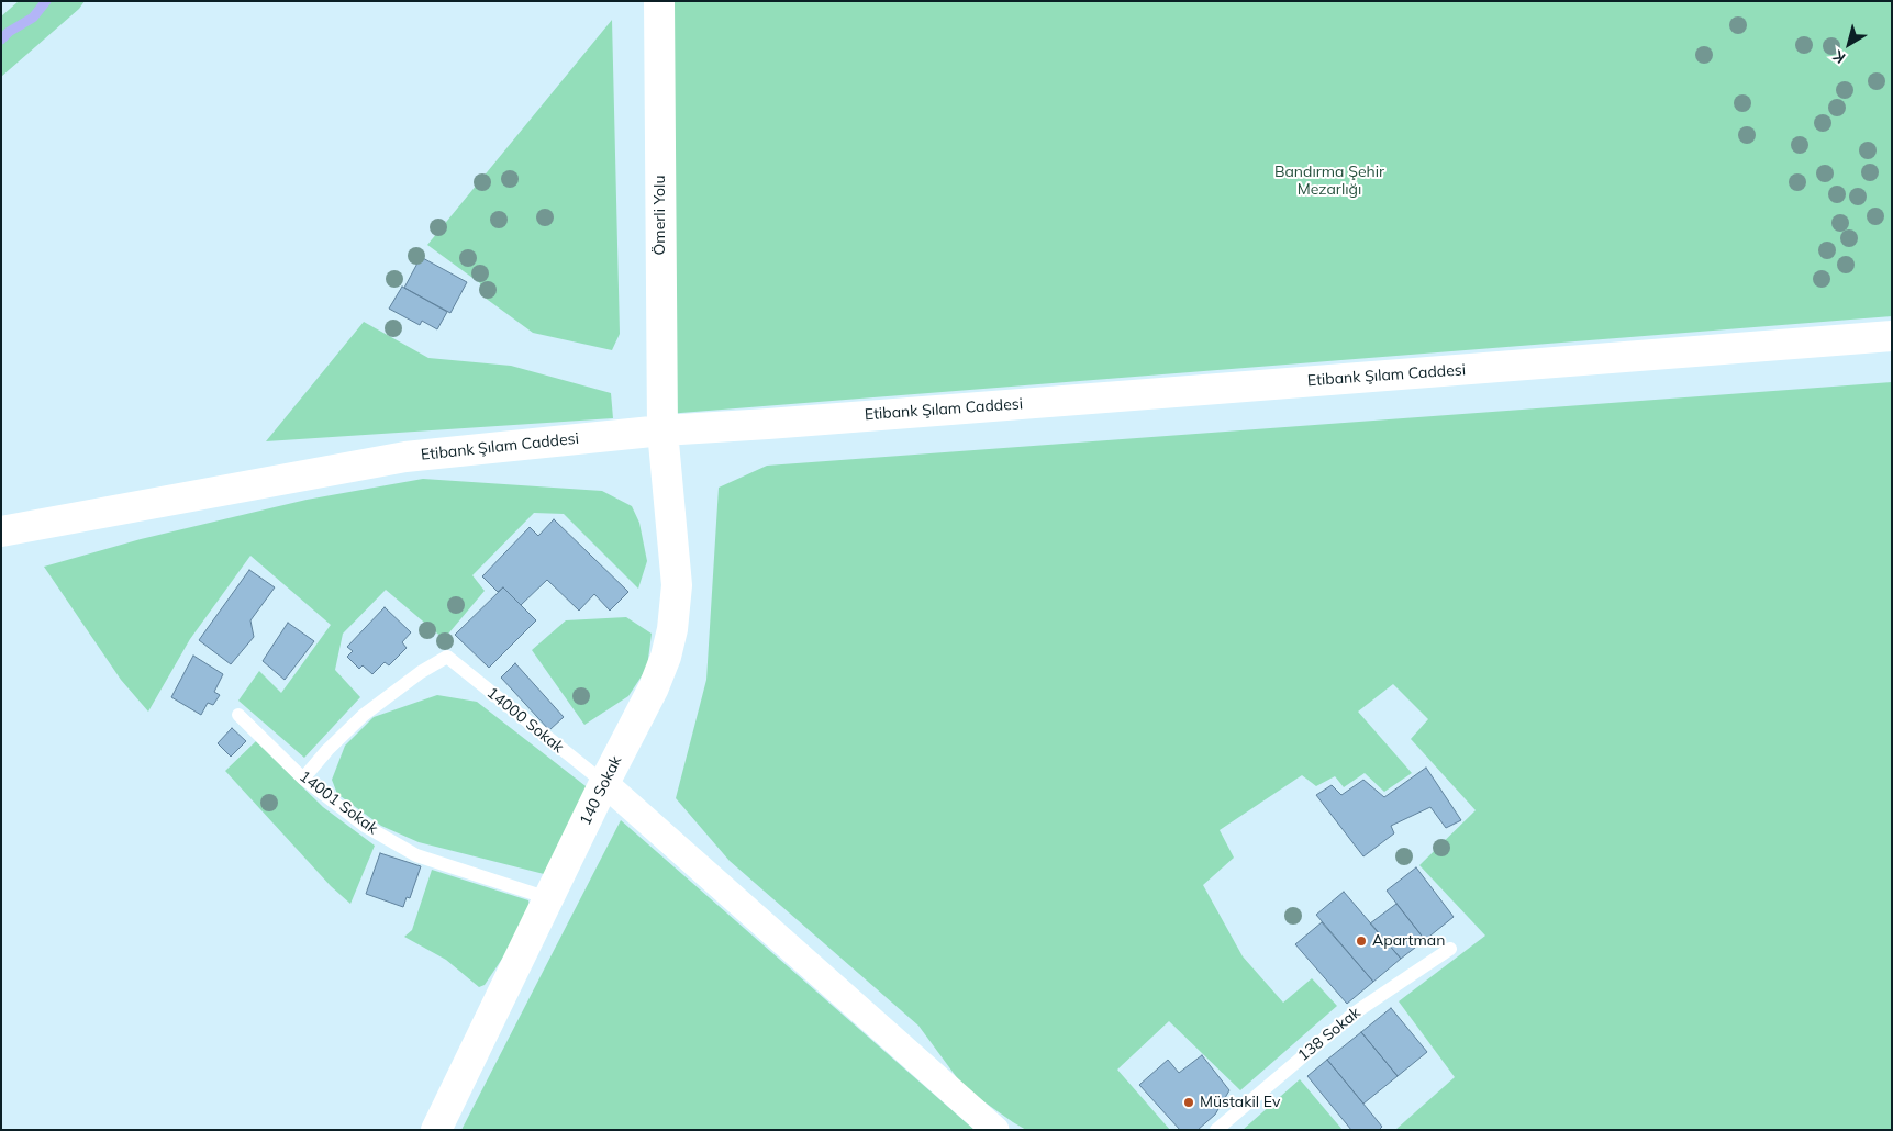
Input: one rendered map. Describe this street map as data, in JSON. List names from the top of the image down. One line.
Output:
{"streets":{"main road":["Ömerli Yolu","Etibank Şılam Caddesi","140 Sokak"],"lane":["14000 Sokak","14001 Sokak","138 Sokak"]},"crossings":[["Ömerli Yolu","Etibank Şılam Caddesi"],["Ömerli Yolu","140 Sokak"],["Etibank Şılam Caddesi","140 Sokak"],["14000 Sokak","140 Sokak"],["14000 Sokak","14001 Sokak"],["140 Sokak","14001 Sokak"]],"parks":["Bandırma Şehir Mezarlığı"],"places":["Apartman","Müstakil Ev"],"north":"bottom left"}
